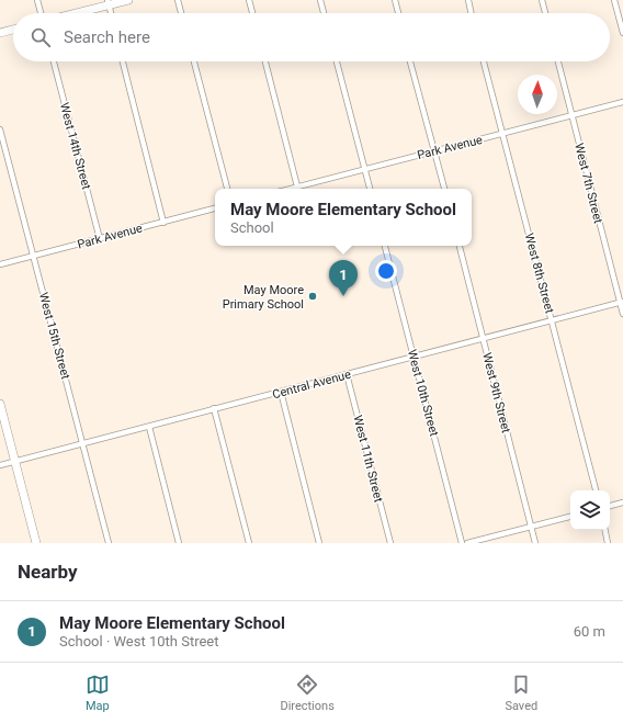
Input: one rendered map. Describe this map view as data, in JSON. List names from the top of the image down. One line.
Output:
{"streets":{"street":["West 14th Street","Park Avenue","West 7th Street","West 8th Street","West 15th Street","Central Avenue","West 10th Street","West 9th Street","West 11th Street"]},"crossings":[["West 14th Street","Park Avenue"],["Park Avenue","West 7th Street"],["Park Avenue","West 8th Street"],["Park Avenue","West 15th Street"],["West 7th Street","Central Avenue"],["West 8th Street","Central Avenue"],["West 15th Street","Central Avenue"],["Central Avenue","West 10th Street"],["Central Avenue","West 9th Street"],["Central Avenue","West 11th Street"]],"places":["May Moore Primary School"],"north":"top","page":{"search":"Search here","popup":["May Moore Elementary School","School"],"pins":"1","heading":"Nearby","list":[{"mark":"1","name":"May Moore Elementary School","note":"School · West 10th Street","value":"60 m"}],"nav":["Map","Directions","Saved"]}}
